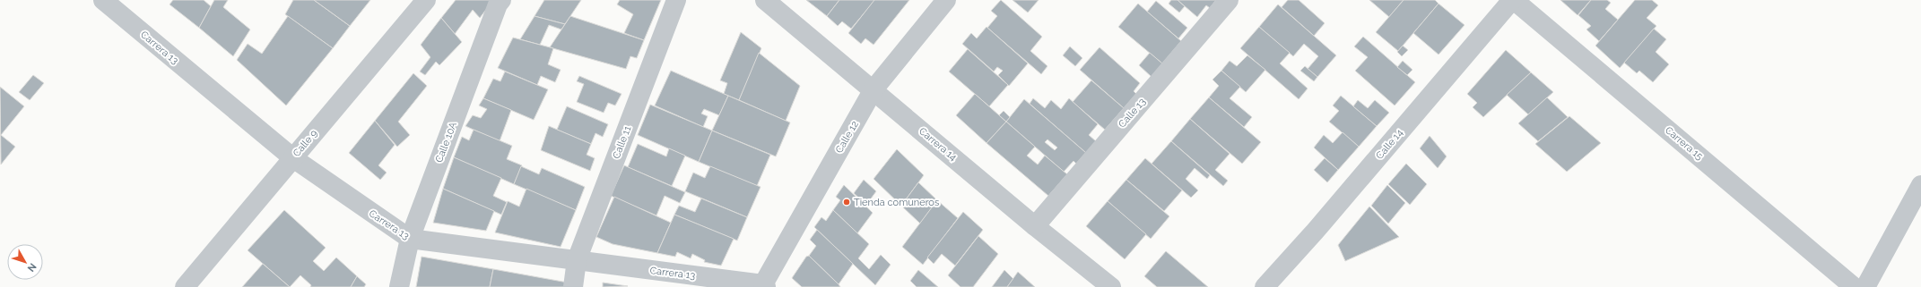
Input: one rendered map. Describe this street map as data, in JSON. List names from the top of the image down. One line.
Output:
{"streets":{"street":["Carrera 13","Calle 13","Calle 12","Calle 10A","Calle 11","Calle 9","Carrera 15","Carrera 14","Calle 14"]},"crossings":[["Carrera 13","Calle 12"],["Carrera 13","Calle 10A"],["Carrera 13","Calle 11"],["Carrera 13","Calle 9"],["Calle 13","Carrera 14"],["Calle 12","Carrera 14"],["Carrera 15","Calle 14"]],"places":["Tienda comuneros"],"north":"bottom right"}
